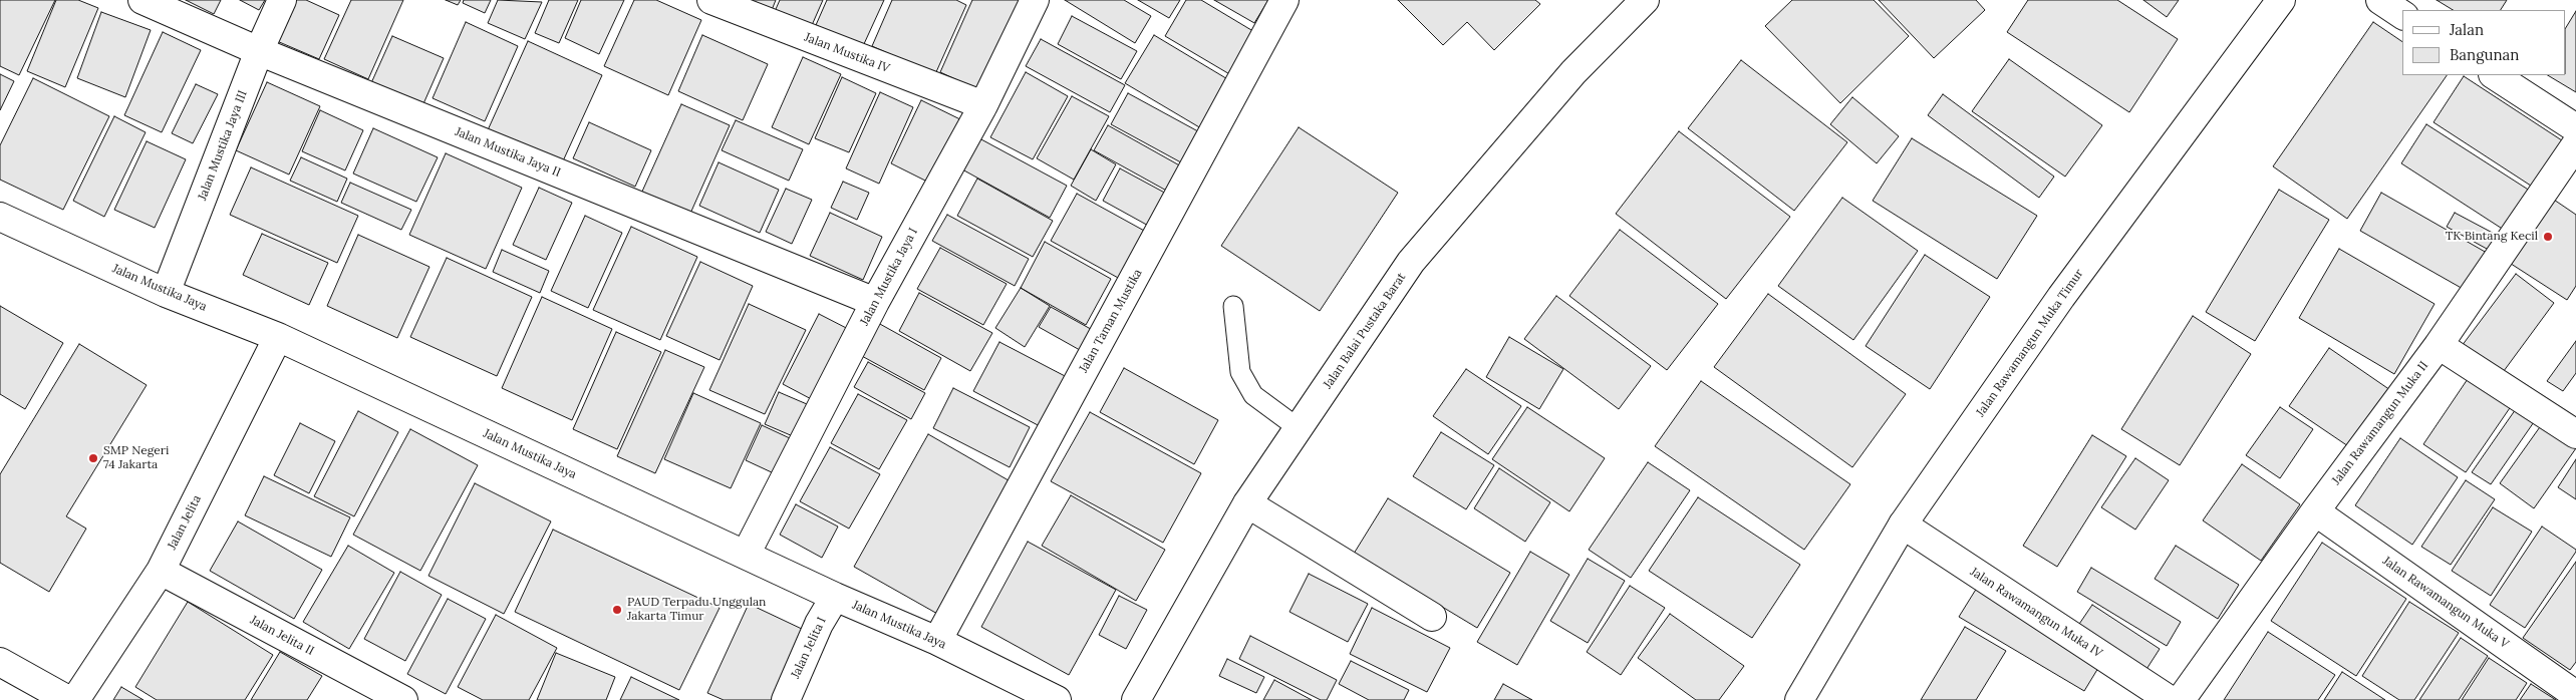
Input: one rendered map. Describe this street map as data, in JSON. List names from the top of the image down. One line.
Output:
{"streets":{"street":["Jalan Mustika IV","Jalan Mustika Jaya III","Jalan Mustika Jaya II","Jalan Mustika Jaya I","Jalan Mustika Jaya","Jalan Taman Mustika","Jalan Balai Pustaka Barat","Jalan Rawamangun Muka Timur","Jalan Rawamangun Muka II","Jalan Jelita","Jalan Rawamangun Muka V","Jalan Rawamangun Muka IV","Jalan Jelita II","Jalan Jelita I"]},"crossings":[["Jalan Mustika IV","Jalan Mustika Jaya I"],["Jalan Mustika Jaya III","Jalan Mustika Jaya II"],["Jalan Mustika Jaya III","Jalan Mustika Jaya"],["Jalan Mustika Jaya II","Jalan Mustika Jaya I"],["Jalan Mustika Jaya I","Jalan Mustika Jaya"],["Jalan Mustika Jaya","Jalan Taman Mustika"],["Jalan Mustika Jaya","Jalan Jelita"],["Jalan Mustika Jaya","Jalan Jelita I"],["Jalan Rawamangun Muka Timur","Jalan Rawamangun Muka IV"],["Jalan Rawamangun Muka II","Jalan Rawamangun Muka V"],["Jalan Jelita","Jalan Jelita II"]],"places":["TK Bintang Kecil","SMP Negeri 74 Jakarta","PAUD Terpadu Unggulan Jakarta Timur"],"legend":["Jalan","Bangunan"]}
